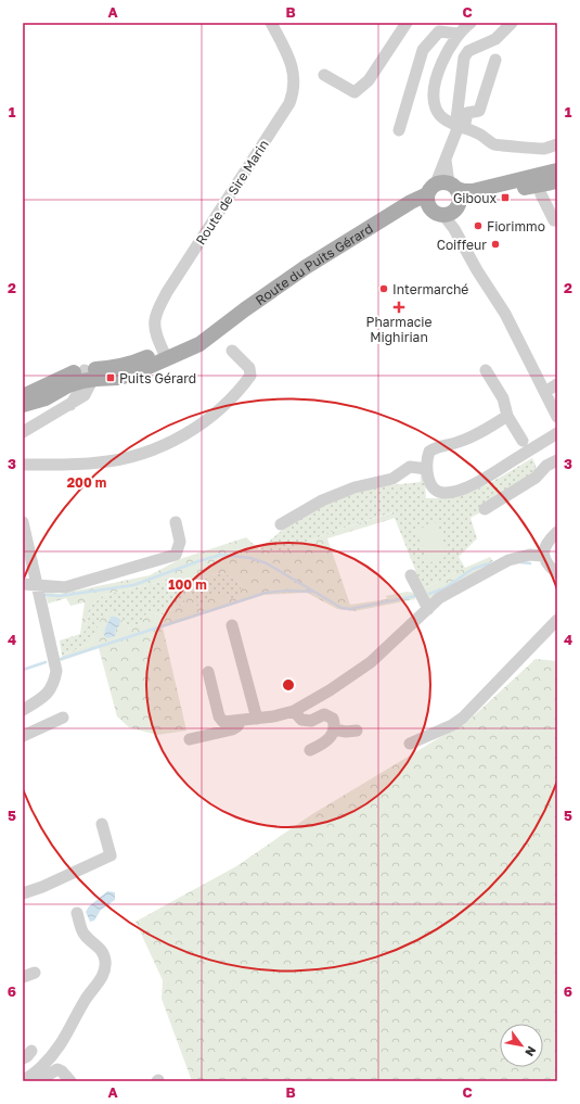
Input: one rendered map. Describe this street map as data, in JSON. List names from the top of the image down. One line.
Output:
{"streets":{"main road":["Route du Puits Gérard"],"street":["Route de Sire Marin"]},"crossings":[["Route de Sire Marin","Route du Puits Gérard"]],"places":{"transit":["Giboux","Puits Gérard"],"other":["Fiorimmo","Coiffeur","Intermarché"],"health":["Pharmacie Mighirian"]},"north":"bottom right","grid":{"columns":["A","B","C"],"rows":["1","2","3","4","5","6"]},"rings":["200 m","100 m"]}
